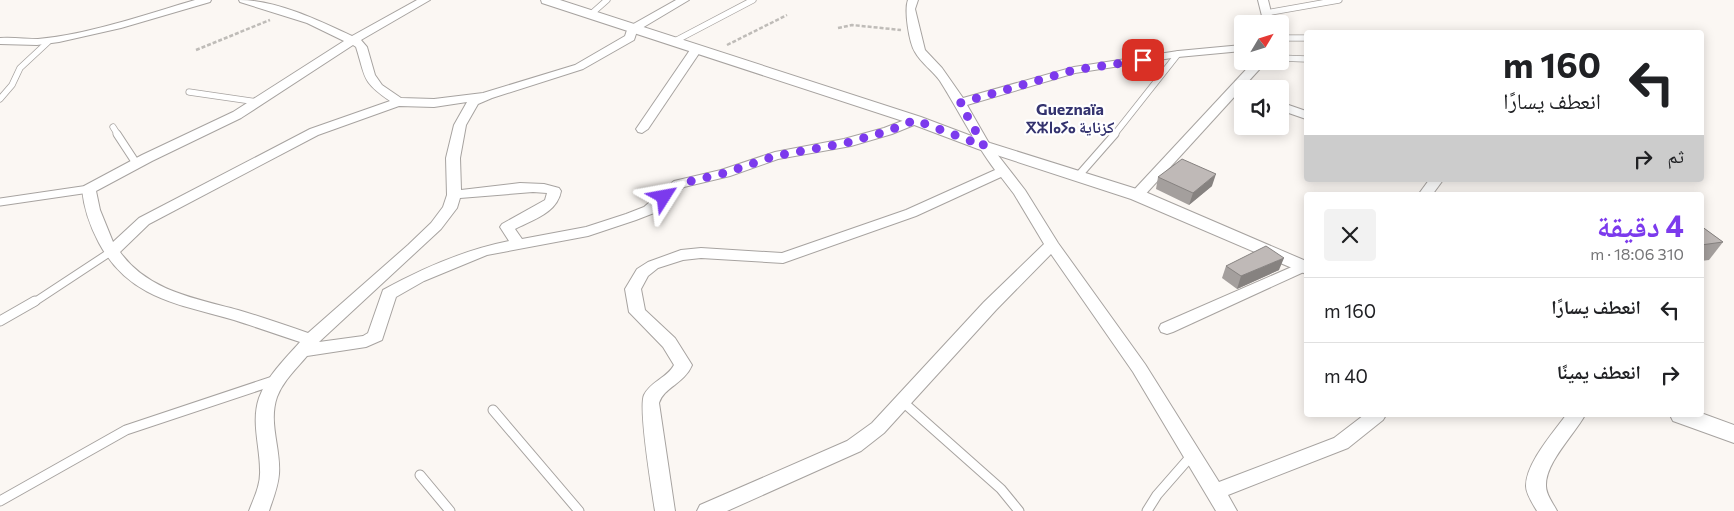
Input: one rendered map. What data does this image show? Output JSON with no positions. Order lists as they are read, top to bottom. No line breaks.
{"districts":["Gueznaïa ⴳⵣⵏⴰⵢⴰ كزناية"],"north":"top right","page":{"turn":["160 m","انعطف يسارًا"],"then":"ثم","heading":["4 دقيقة","310 m · 18:06"],"list":[{"name":"انعطف يسارًا","value":"160 m"},{"name":"انعطف يمينًا","value":"40 m"}]}}
